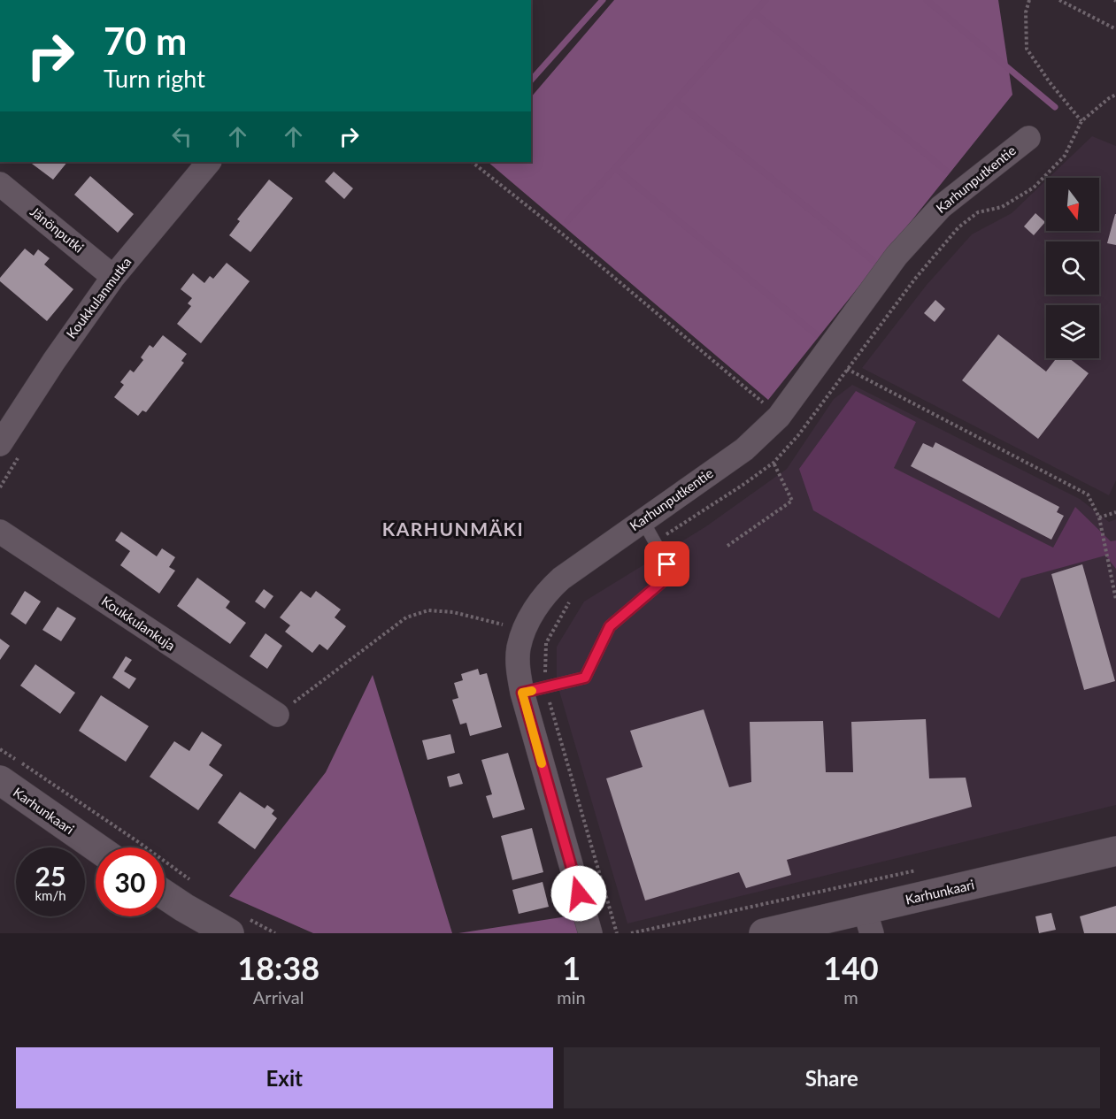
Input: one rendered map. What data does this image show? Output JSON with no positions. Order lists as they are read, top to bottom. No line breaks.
{"streets":{"street":["Karhunputkentie","Jänönputki","Koukkulanmutka","Koukkulankuja","Karhunkaari"]},"crossings":[["Jänönputki","Koukkulanmutka"]],"districts":["KARHUNMÄKI"],"north":"bottom","page":{"turn":["70 m","Turn right"],"speed":"25 km/h","limit":"30","eta":["18:38","Arrival","1","min","140","m"],"buttons":["Exit","Share"]}}
